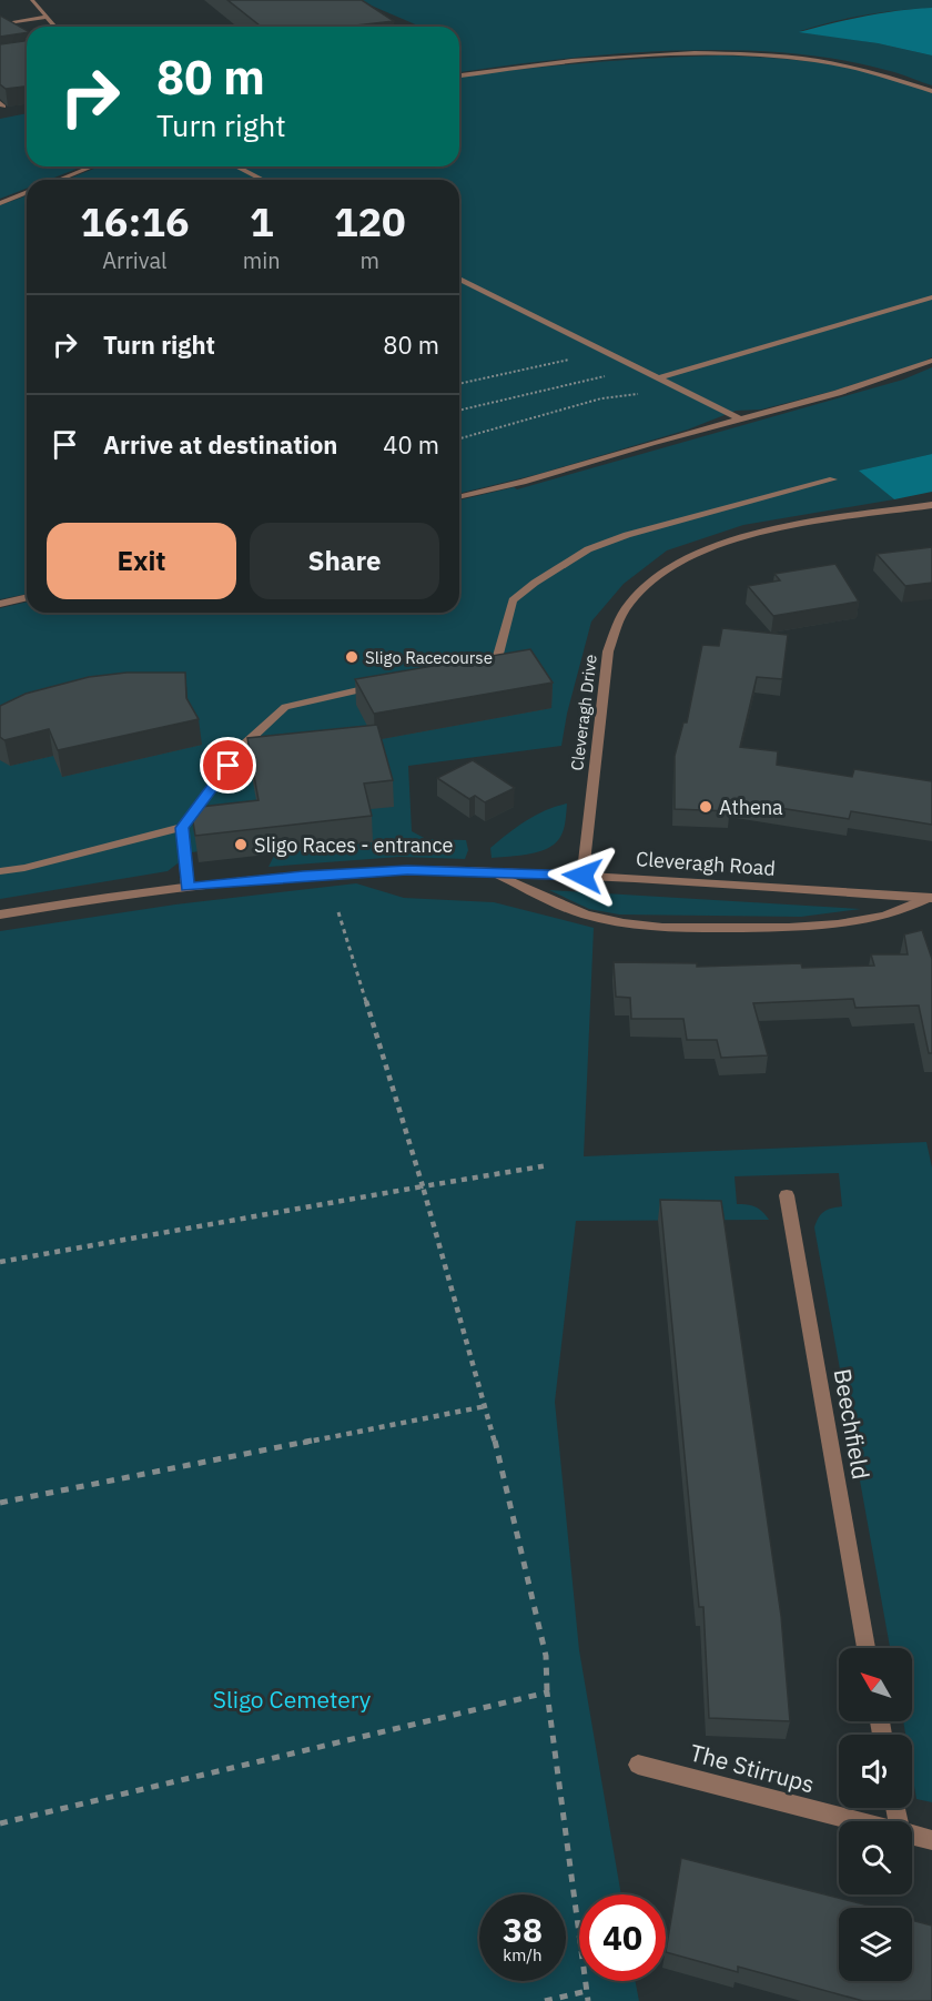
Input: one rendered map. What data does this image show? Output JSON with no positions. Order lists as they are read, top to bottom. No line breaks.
{"streets":{"street":["Cleveragh Drive","Cleveragh Road","Beechfield","The Stirrups"]},"crossings":[["Cleveragh Drive","Cleveragh Road"]],"parks":["Sligo Cemetery"],"places":["Sligo Racecourse","Athena","Sligo Races - entrance"],"north":"top left","page":{"turn":["80 m","Turn right"],"eta":["16:16","Arrival","1","min","120","m"],"list":[{"name":"Turn right","value":"80 m"},{"name":"Arrive at destination","value":"40 m"}],"buttons":["Exit","Share"],"speed":"38 km/h","limit":"40"}}
